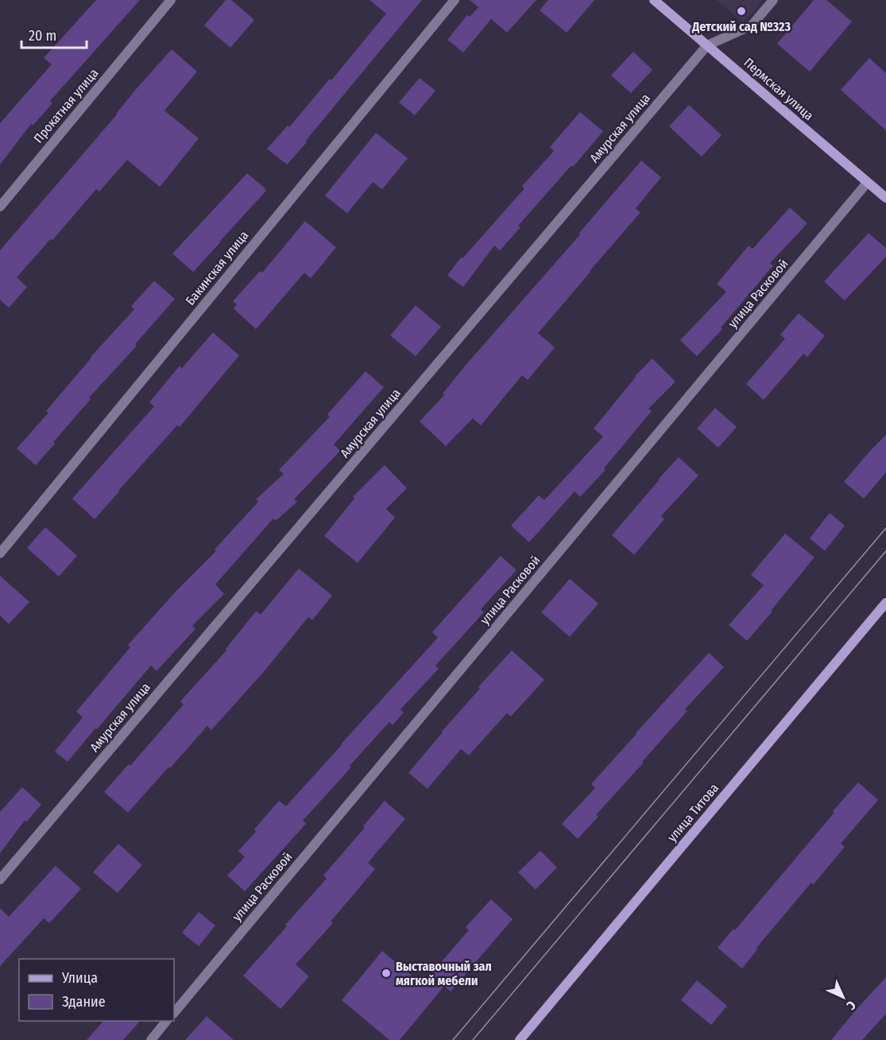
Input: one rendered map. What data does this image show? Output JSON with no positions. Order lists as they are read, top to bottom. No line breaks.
{"streets":{"street":["Пермская улица","Прокатная улица","Амурская улица","Бакинская улица","улица Расковой","улица Титова"]},"crossings":[["Пермская улица","Амурская улица"],["Пермская улица","улица Расковой"]],"places":["Детский сад №323","Выставочный зал мягкой мебели"],"legend":["Улица","Здание"],"scale_bar":"20 m","north":"bottom right"}
